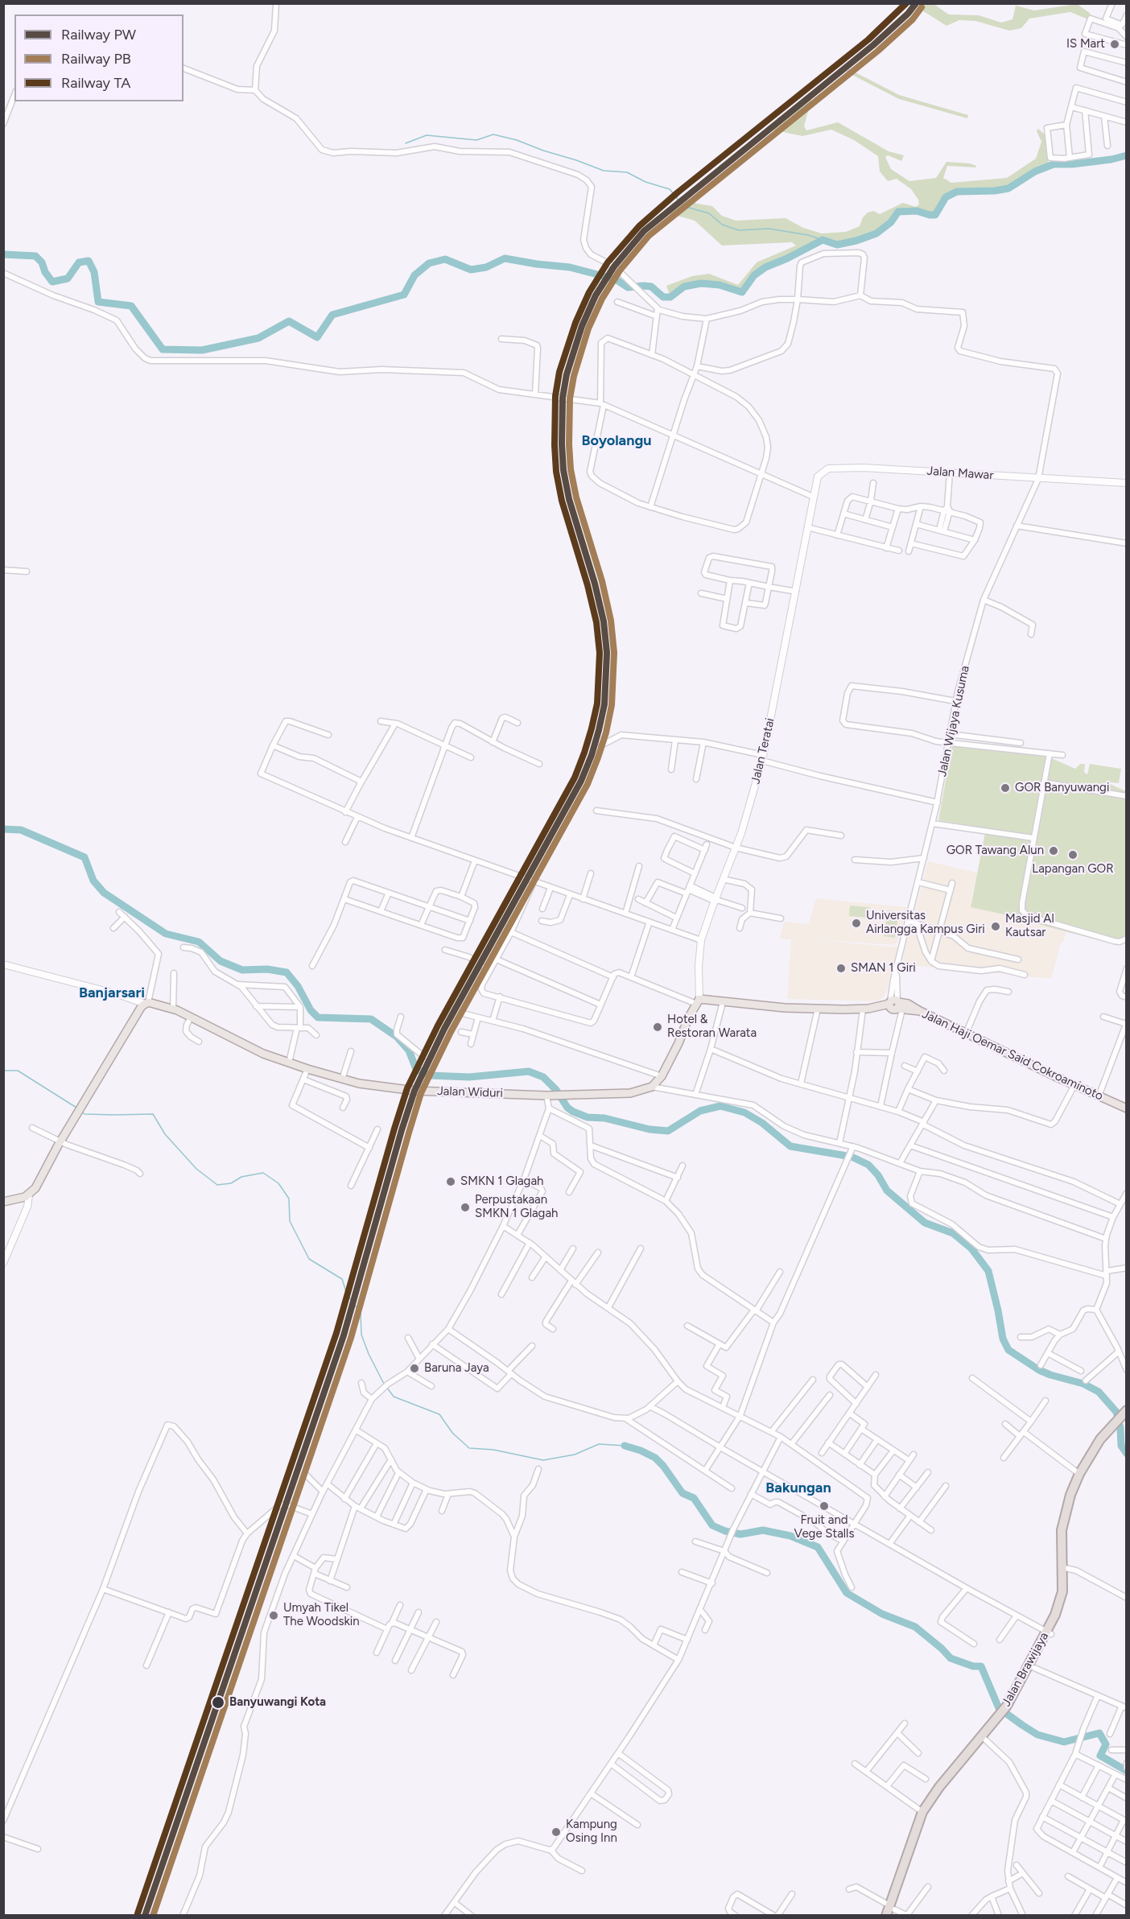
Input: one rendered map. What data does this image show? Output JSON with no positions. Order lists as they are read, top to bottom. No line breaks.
{"streets":{"highway":["Jalan Brawijaya"],"main road":["Jalan Haji Oemar Said Cokroaminoto","Jalan Widuri"],"street":["Jalan Mawar","Jalan Wijaya Kusuma","Jalan Teratai"]},"crossings":[["Jalan Mawar","Jalan Wijaya Kusuma"],["Jalan Mawar","Jalan Teratai"],["Jalan Wijaya Kusuma","Jalan Haji Oemar Said Cokroaminoto"],["Jalan Teratai","Jalan Haji Oemar Said Cokroaminoto"]],"districts":["Boyolangu","Banjarsari","Bakungan"],"places":["IS Mart","GOR Banyuwangi","GOR Tawang Alun","Lapangan GOR","Universitas Airlangga Kampus Giri","Masjid Al Kautsar","SMAN 1 Giri","Hotel & Restoran Warata","SMKN 1 Glagah","Perpustakaan SMKN 1 Glagah","Baruna Jaya","Fruit and Vege Stalls","Umyah Tikel The Woodskin","Banyuwangi Kota","Kampung Osing Inn"],"lines":["rail line PW","rail line TA","rail line PB"],"legend":["Railway PW","Railway PB","Railway TA"]}
